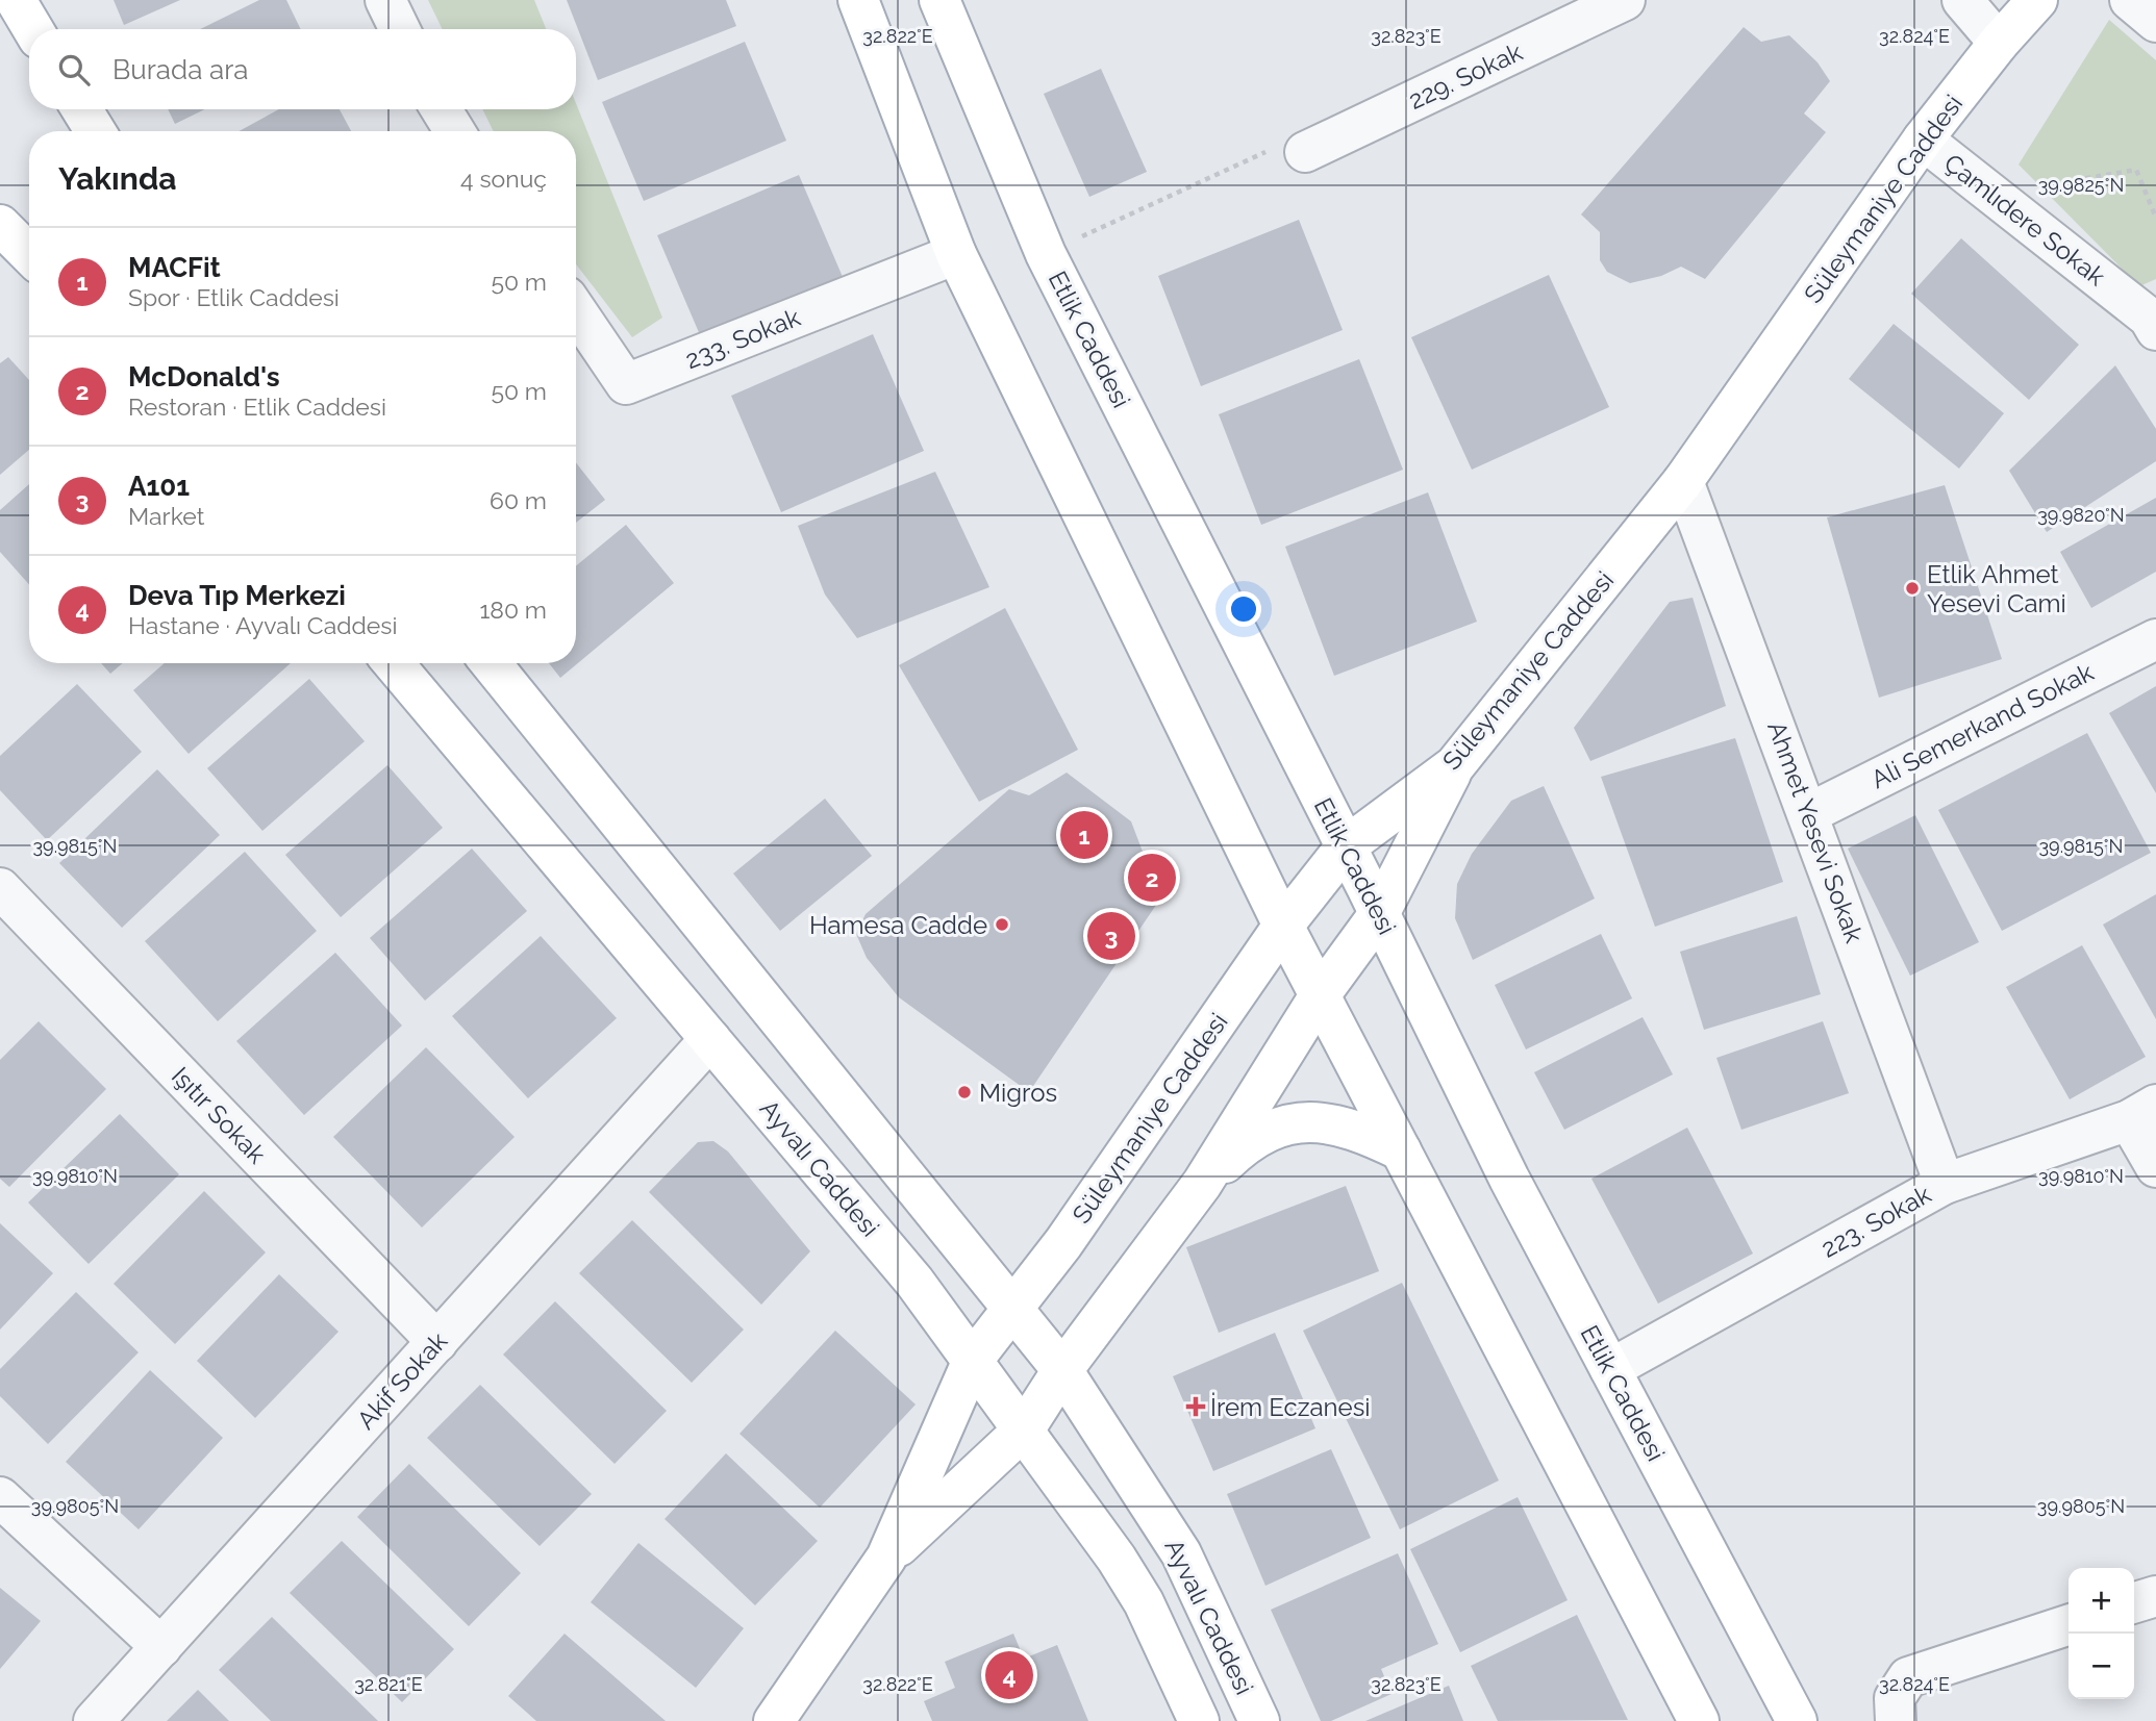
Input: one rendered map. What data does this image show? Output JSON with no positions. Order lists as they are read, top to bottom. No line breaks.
{"streets":{"main road":["Süleymaniye Caddesi","Etlik Caddesi","Ayvalı Caddesi"],"street":["229. Sokak","Çamlıdere Sokak","233. Sokak","Ali Semerkand Sokak","Ahmet Yesevi Sokak","Işıtır Sokak","223. Sokak","Akif Sokak"]},"crossings":[["Süleymaniye Caddesi","Çamlıdere Sokak"],["Süleymaniye Caddesi","Etlik Caddesi"],["Süleymaniye Caddesi","Ahmet Yesevi Sokak"],["Süleymaniye Caddesi","Ayvalı Caddesi"],["Etlik Caddesi","223. Sokak"],["Ali Semerkand Sokak","Ahmet Yesevi Sokak"],["Ahmet Yesevi Sokak","223. Sokak"],["Işıtır Sokak","Akif Sokak"],["Ayvalı Caddesi","Akif Sokak"]],"places":{"other":["Etlik Ahmet Yesevi Cami","Hamesa Cadde","Migros"],"health":["İrem Eczanesi"]},"page":{"search":"Burada ara","heading":["Yakında","4 sonuç"],"list":[{"mark":"1","name":"MACFit","note":"Spor · Etlik Caddesi","value":"50 m"},{"mark":"2","name":"McDonald's","note":"Restoran · Etlik Caddesi","value":"50 m"},{"mark":"3","name":"A101","note":"Market","value":"60 m"},{"mark":"4","name":"Deva Tıp Merkezi","note":"Hastane · Ayvalı Caddesi","value":"180 m"}],"pins":["1","2","3","4"],"map_buttons":["+","−"]},"coordinates":["32.822°E","32.823°E","32.824°E","39.9825°N","39.9820°N","39.9815°N","39.9810°N","39.9805°N","32.821°E"]}
